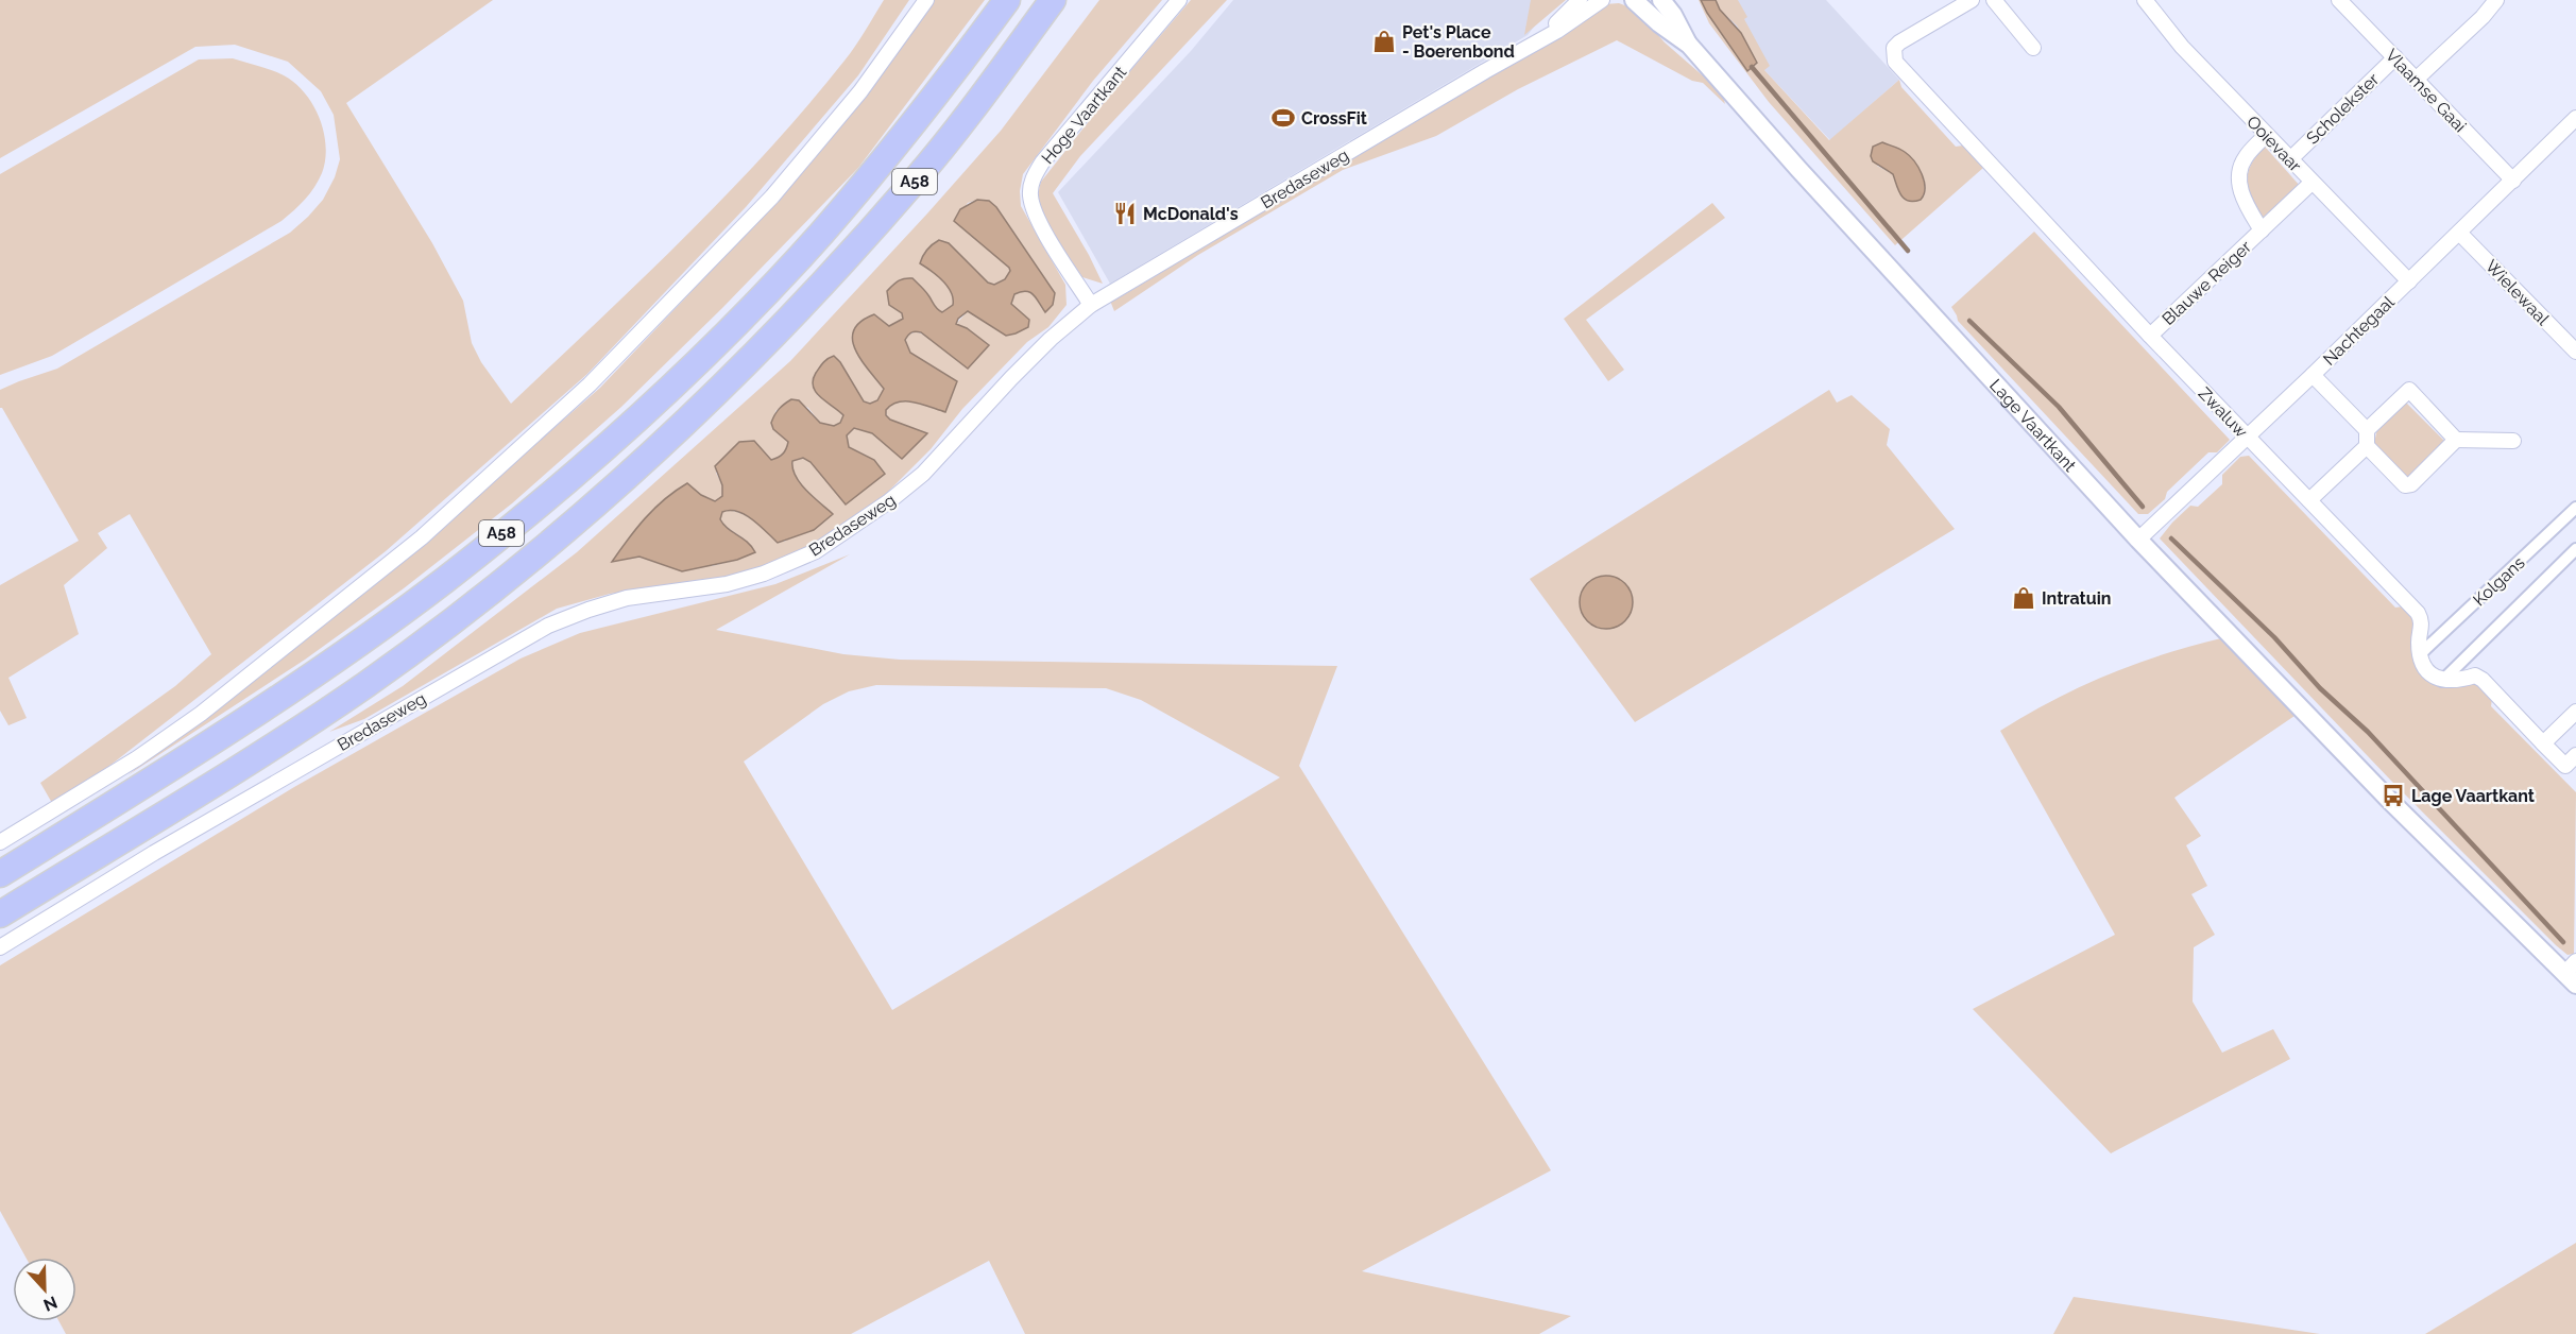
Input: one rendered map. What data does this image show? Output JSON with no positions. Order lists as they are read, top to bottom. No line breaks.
{"streets":{"highway":["A58"],"street":["Vlaamse Gaai","Scholekster","Hoge Vaartkant","Ooievaar","Bredaseweg","Blauwe Reiger","Wielewaal","Nachtegaal","Zwaluw","Lage Vaartkant","Kolgans"]},"crossings":[["Vlaamse Gaai","Scholekster"],["Vlaamse Gaai","Nachtegaal"],["Scholekster","Ooievaar"],["Hoge Vaartkant","Bredaseweg"],["Ooievaar","Blauwe Reiger"],["Ooievaar","Nachtegaal"],["Blauwe Reiger","Zwaluw"],["Wielewaal","Nachtegaal"],["Nachtegaal","Zwaluw"],["Nachtegaal","Lage Vaartkant"],["Zwaluw","Kolgans"]],"places":{"shop":["Pet's Place - Boerenbond","Intratuin"],"sports":["CrossFit"],"restaurant":["McDonald's"],"bus stop":["Lage Vaartkant"]},"north":"bottom"}
